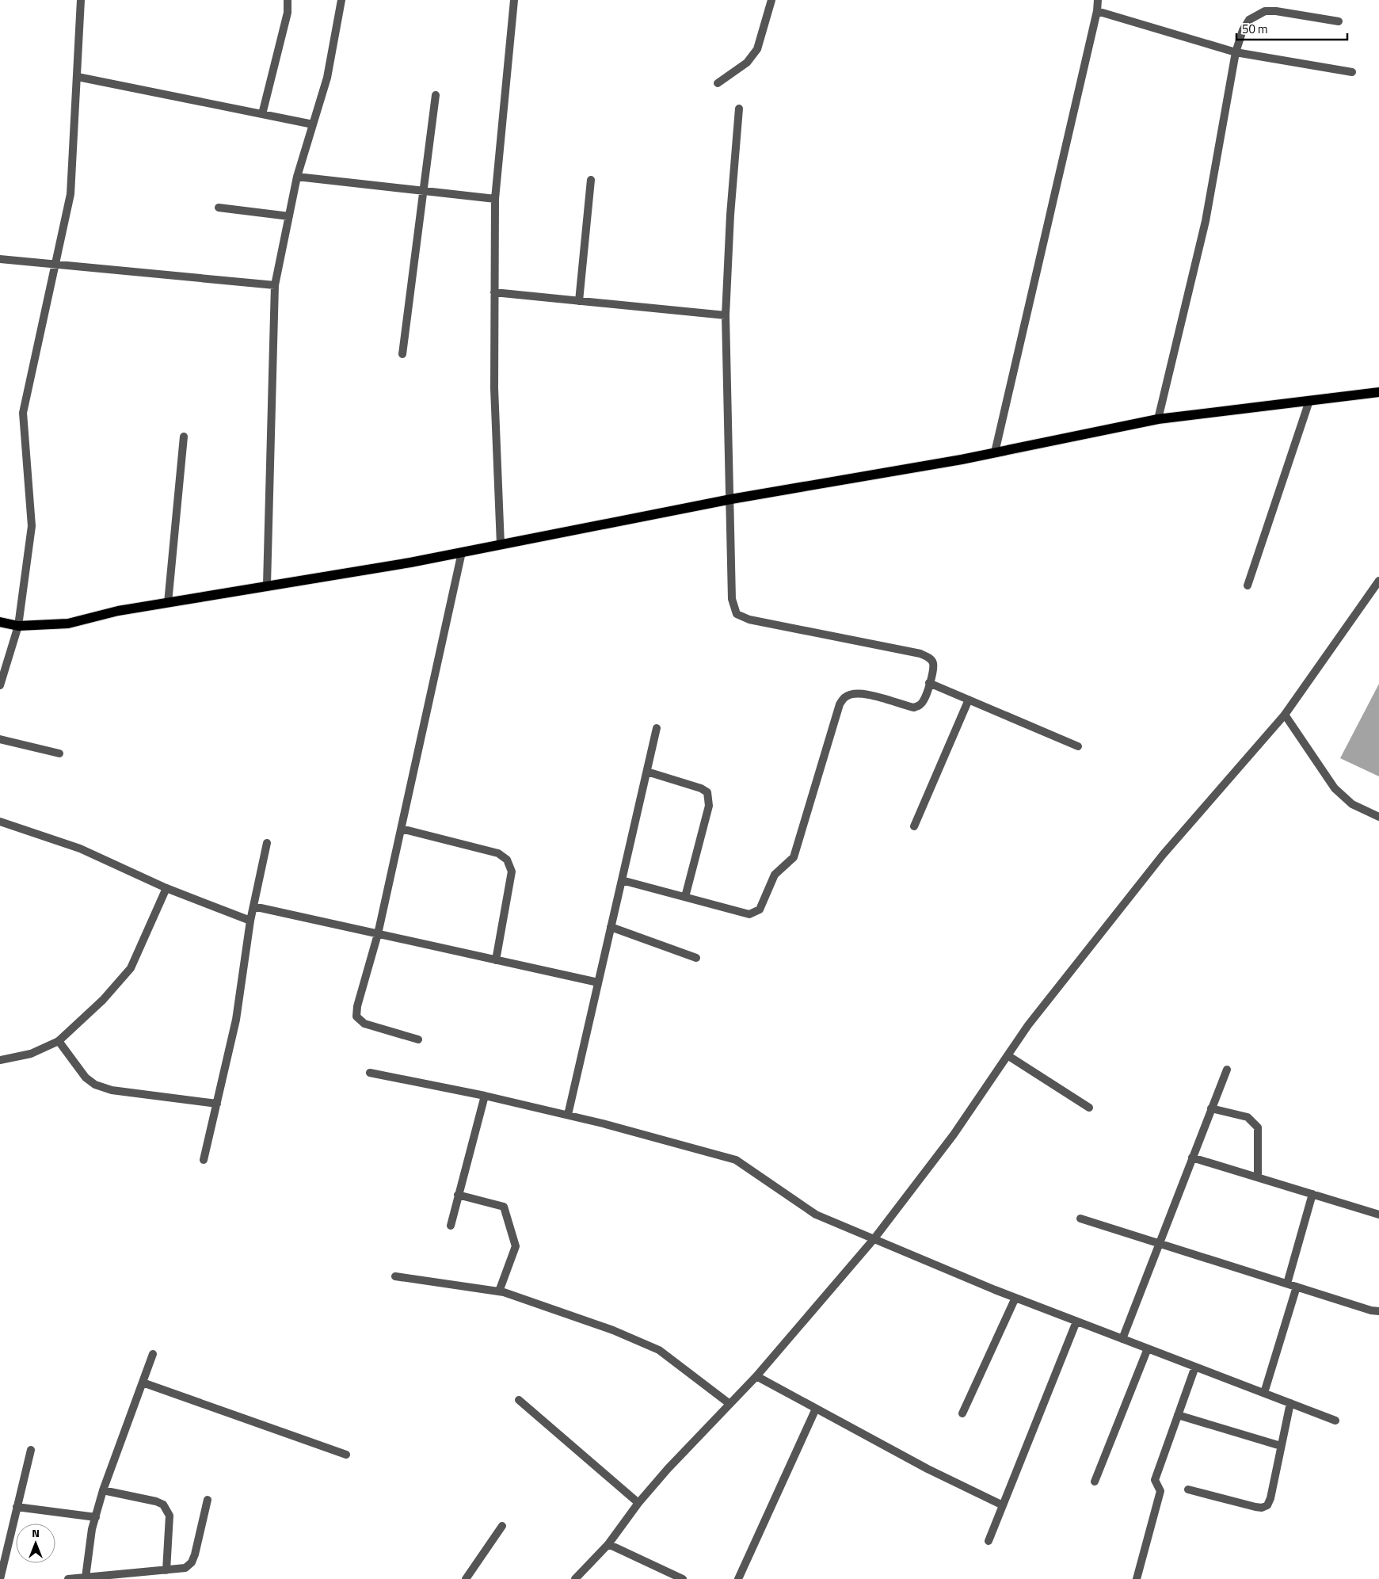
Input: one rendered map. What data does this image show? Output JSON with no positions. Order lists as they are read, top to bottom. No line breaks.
{"scale_bar":"50 m","north":"top"}
